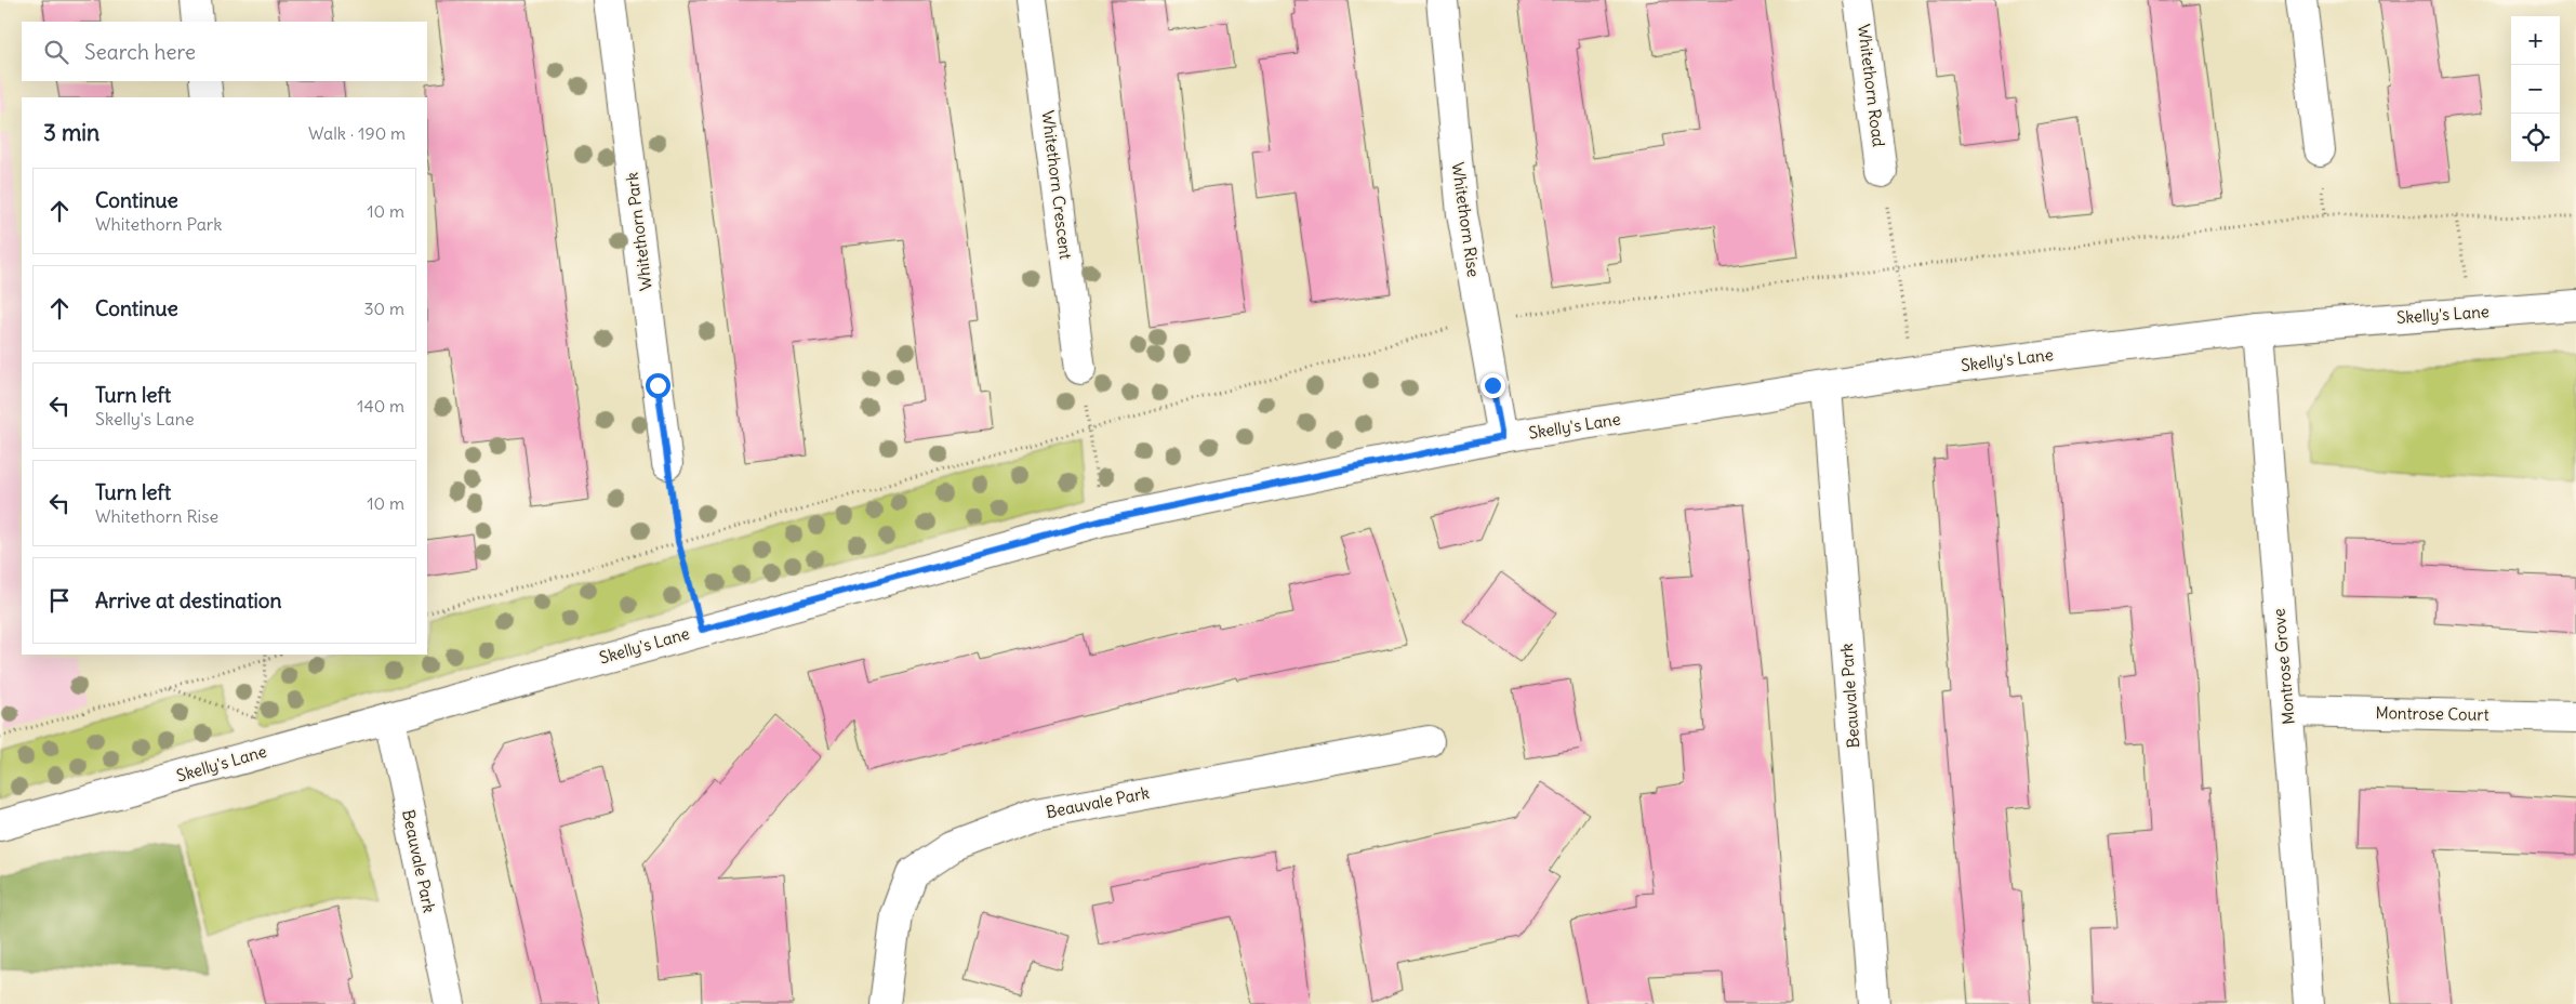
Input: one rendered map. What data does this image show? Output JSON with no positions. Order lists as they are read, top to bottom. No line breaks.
{"streets":{"street":["Whitethorn Road","Whitethorn Crescent","Whitethorn Rise","Whitethorn Park","Skelly's Lane","Montrose Grove","Beauvale Park","Montrose Court"]},"crossings":[["Whitethorn Rise","Skelly's Lane"],["Skelly's Lane","Montrose Grove"],["Skelly's Lane","Beauvale Park"],["Montrose Grove","Montrose Court"]],"page":{"map_buttons":["+","−"],"search":"Search here","heading":["3 min","Walk · 190 m"],"list":[["Continue","Whitethorn Park","10 m"],["Continue","30 m"],["Turn left","Skelly's Lane","140 m"],["Turn left","Whitethorn Rise","10 m"],"Arrive at destination"]}}
